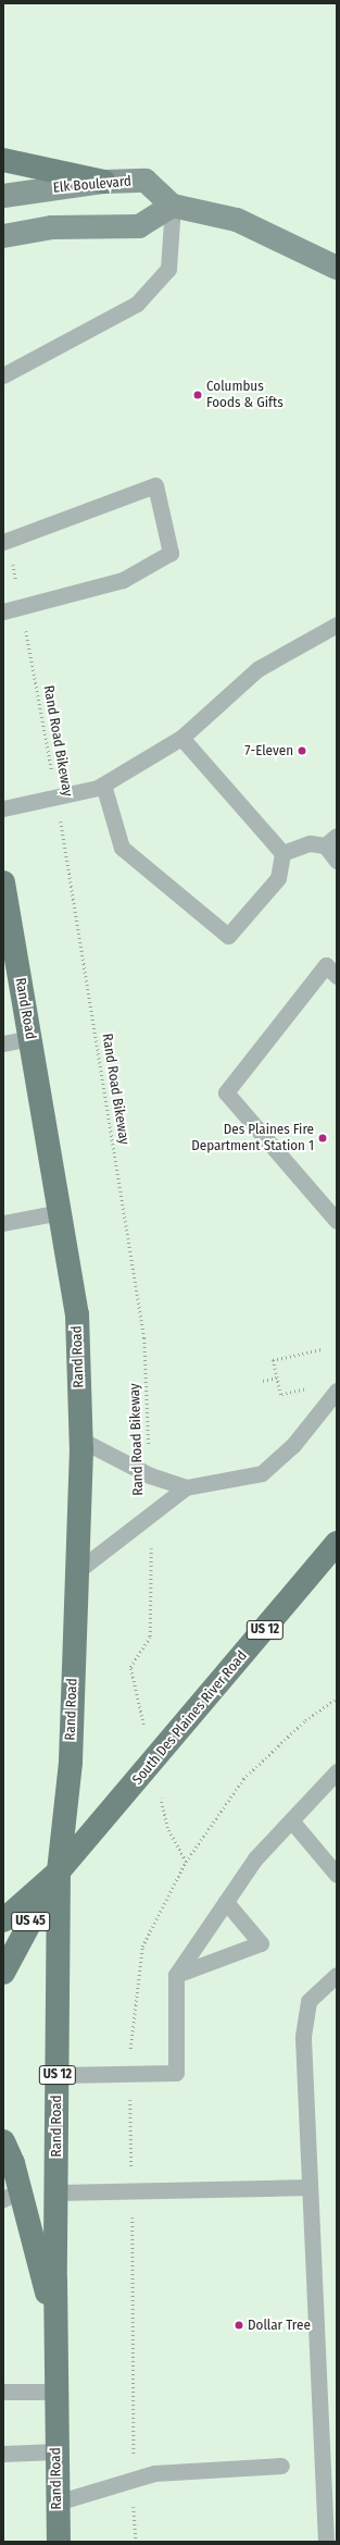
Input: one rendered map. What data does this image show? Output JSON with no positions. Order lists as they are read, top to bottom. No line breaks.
{"streets":{"main road":["Elk Boulevard","Rand Road","US 12","South Des Plaines River Road","US 45"],"path":["Rand Road Bikeway"]},"crossings":[["Rand Road","South Des Plaines River Road"]],"places":["Columbus Foods & Gifts","7-Eleven","Des Plaines Fire Department Station 1","Dollar Tree"]}
